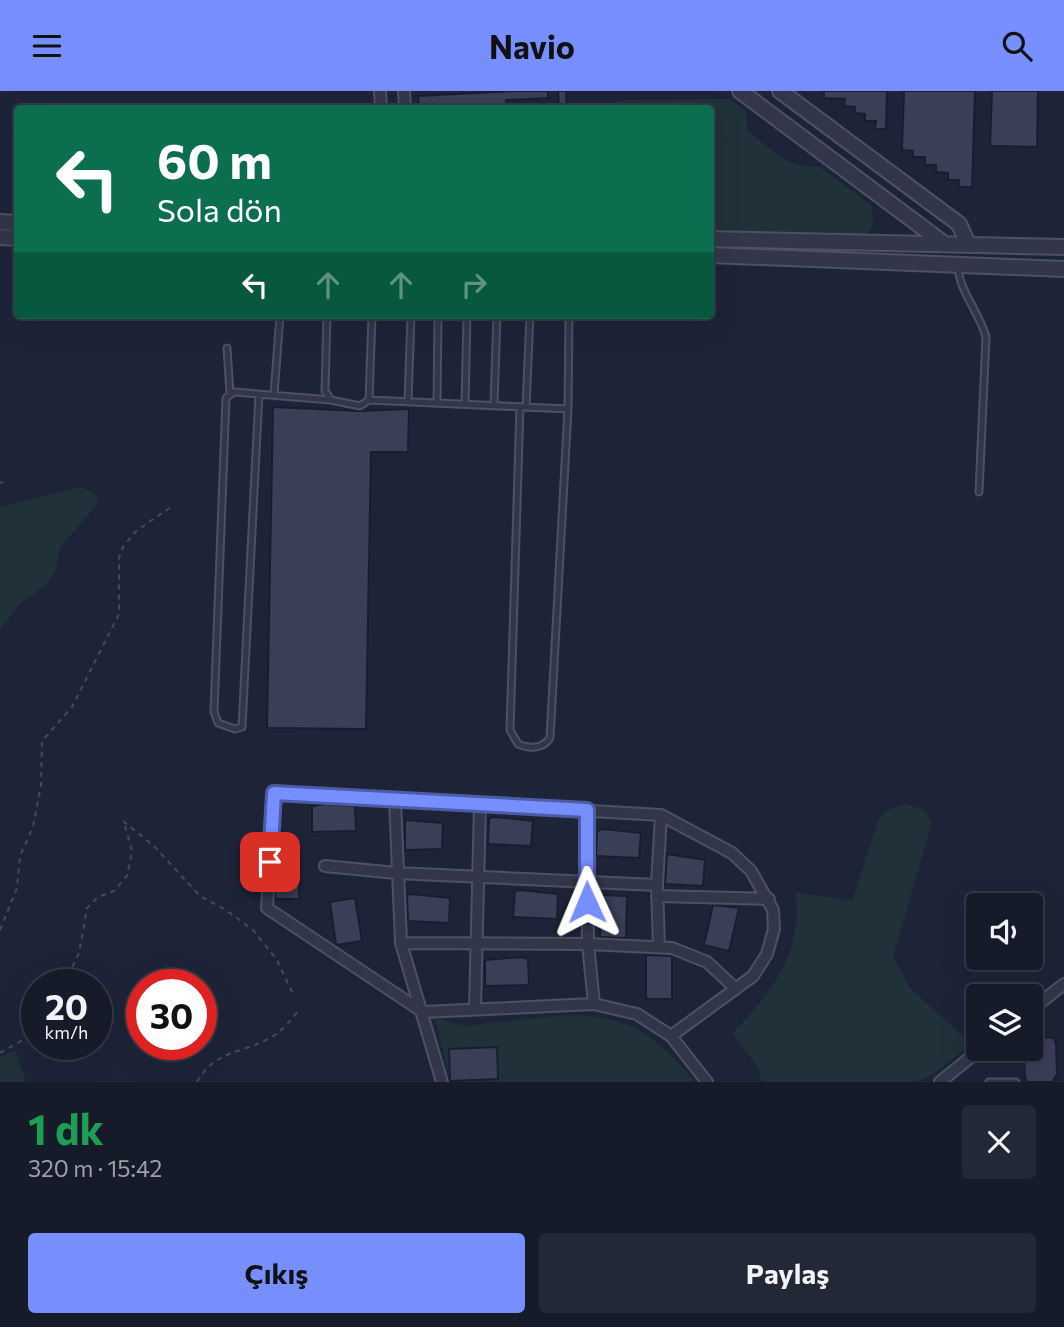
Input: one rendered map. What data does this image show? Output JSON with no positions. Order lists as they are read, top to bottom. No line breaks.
{"page":{"header":"Navio","turn":["60 m","Sola dön"],"speed":"20 km/h","limit":"30","heading":["1 dk","320 m · 15:42"],"buttons":["Çıkış","Paylaş"]}}
